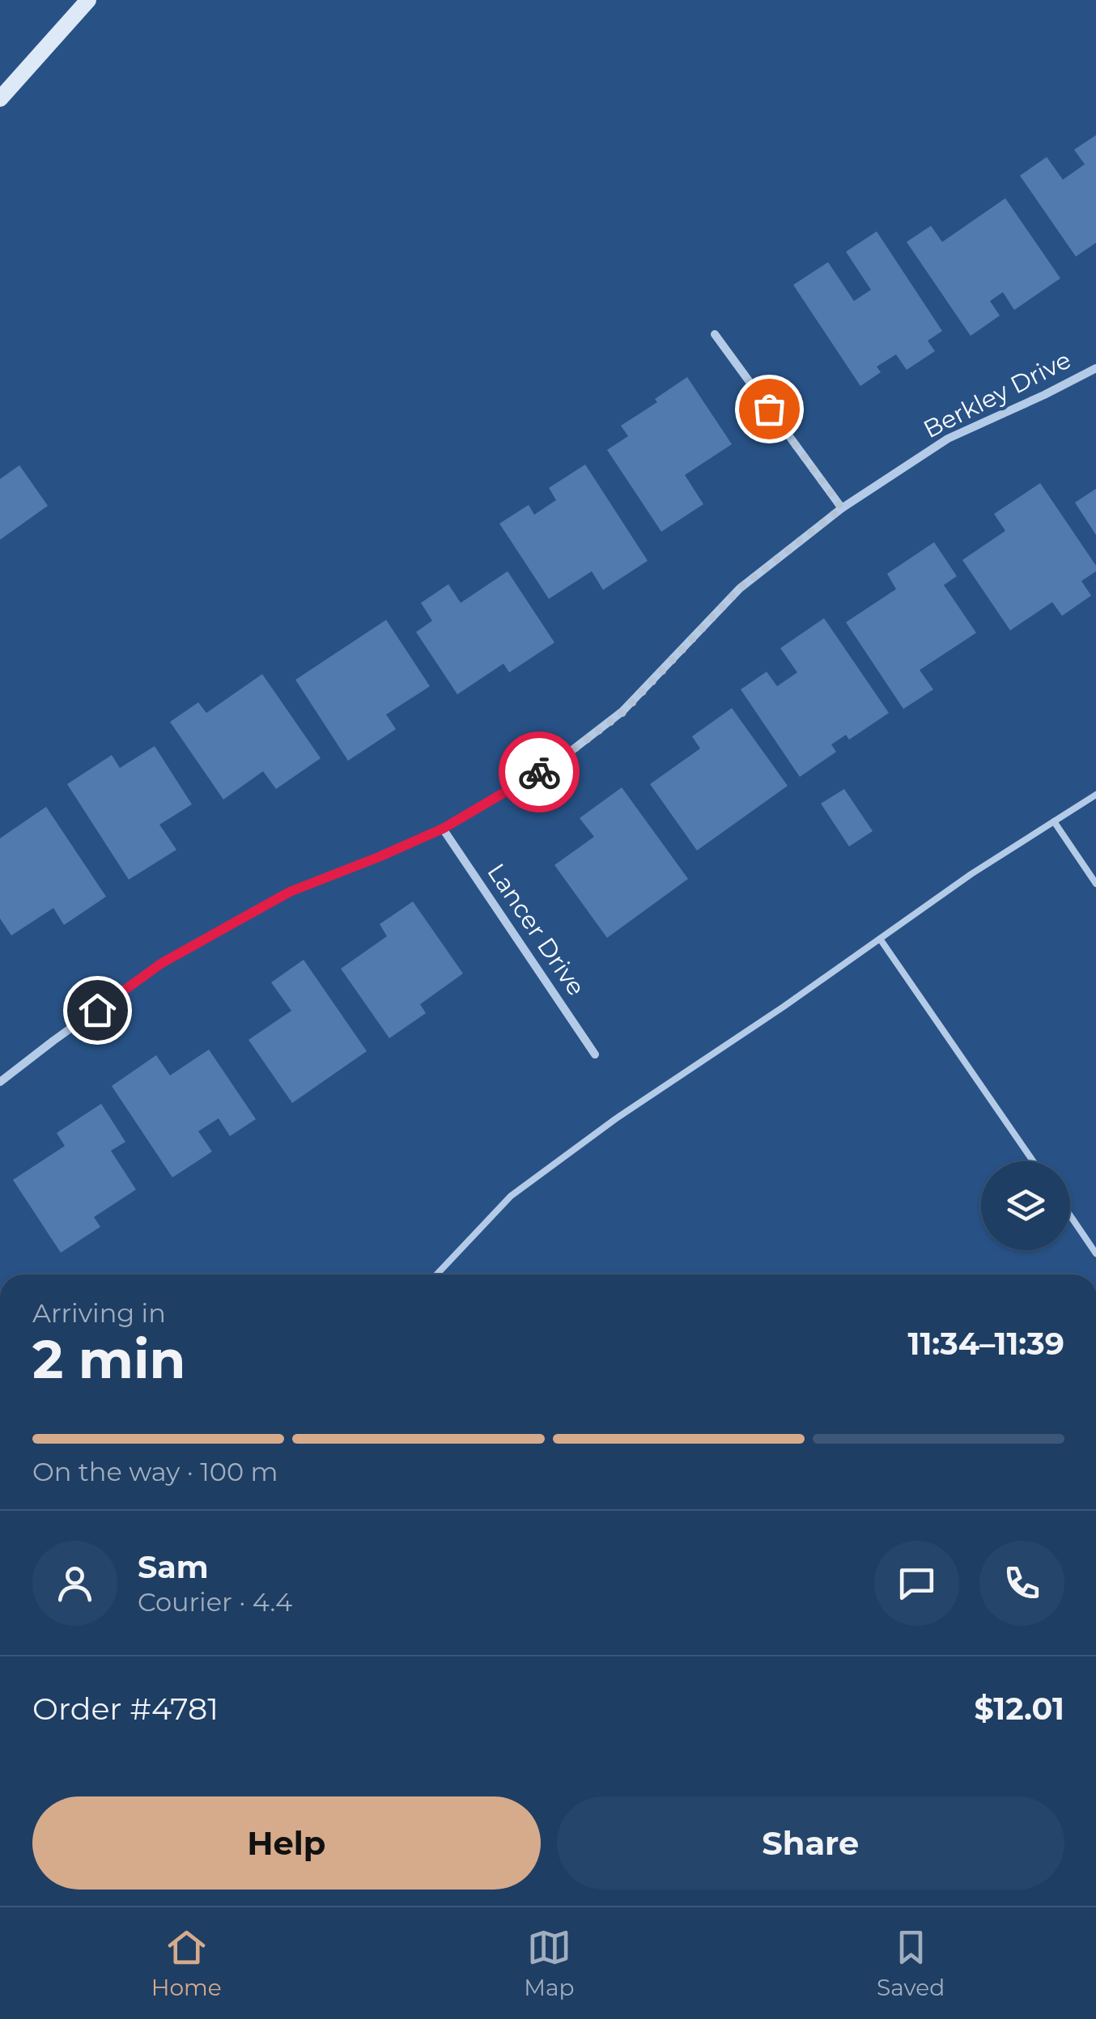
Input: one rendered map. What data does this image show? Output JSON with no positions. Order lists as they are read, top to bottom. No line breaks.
{"streets":{"street":["Berkley Drive","Lancer Drive"]},"crossings":[["Berkley Drive","Lancer Drive"]],"page":{"heading":["2 min","Arriving in","11:34–11:39"],"panel":["Sam","Courier · 4.4","Order #4781","$12.01"],"bar":"On the way · 100 m","buttons":["Help","Share"],"tabs":["Home","Map","Saved"]}}
